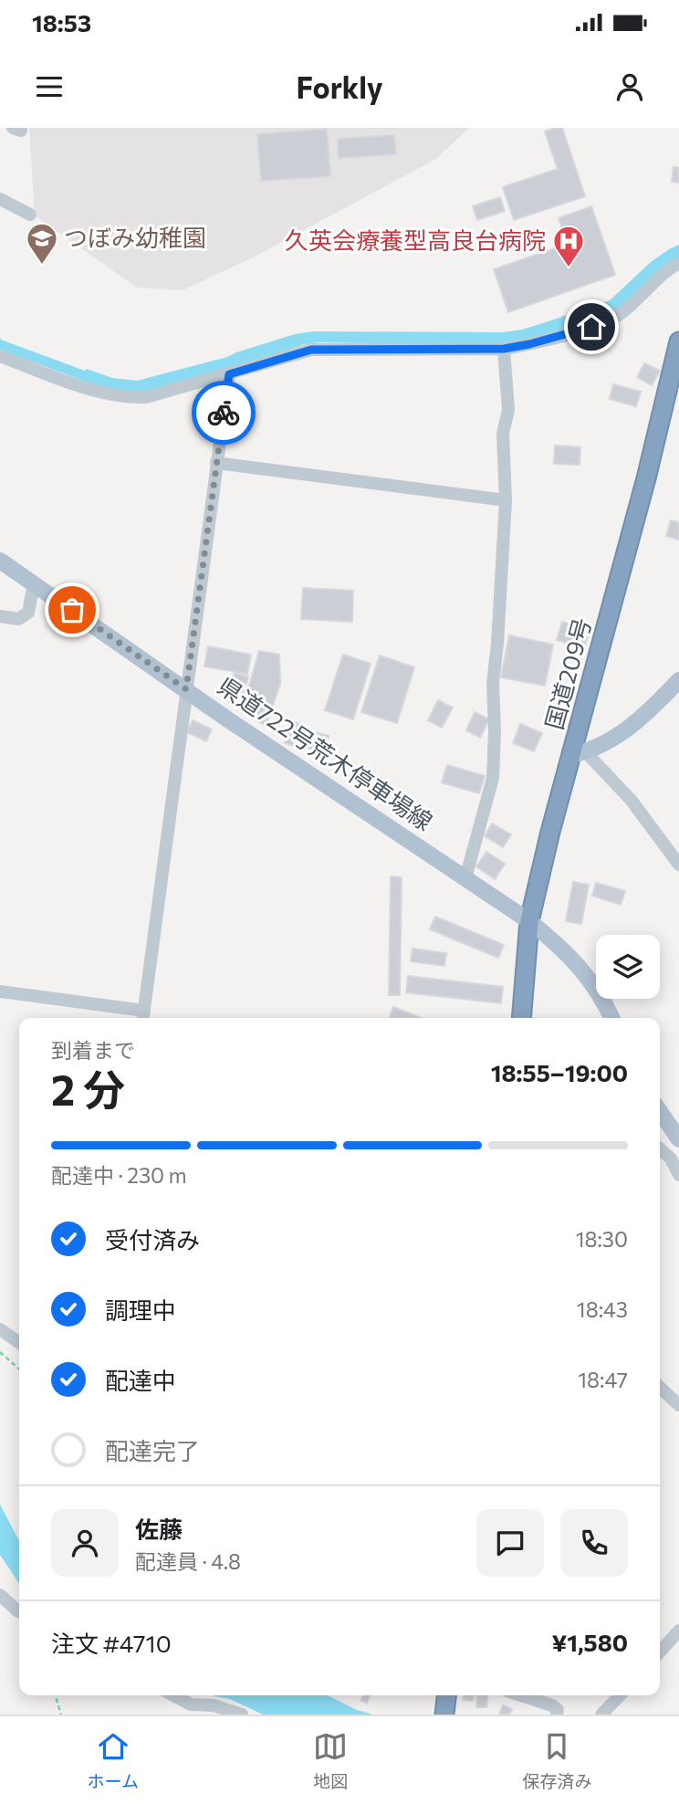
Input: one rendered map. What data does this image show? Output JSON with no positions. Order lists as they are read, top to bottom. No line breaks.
{"streets":{"highway":["国道209号"],"main road":["県道722号荒木停車場線"]},"crossings":[["国道209号","県道722号荒木停車場線"]],"places":{"school or university":["つぼみ幼稚園"],"hospital":["久英会療養型高良台病院"]},"page":{"status":"18:53","header":"Forkly","heading":["2 分","到着まで","18:55–19:00"],"panel":["佐藤","配達員 · 4.8","注文 #4710","¥1,580"],"bar":"配達中 · 230 m","list":[["受付済み","18:30"],["調理中","18:43"],["配達中","18:47"],"配達完了"],"tabs":["ホーム","地図","保存済み"]}}
